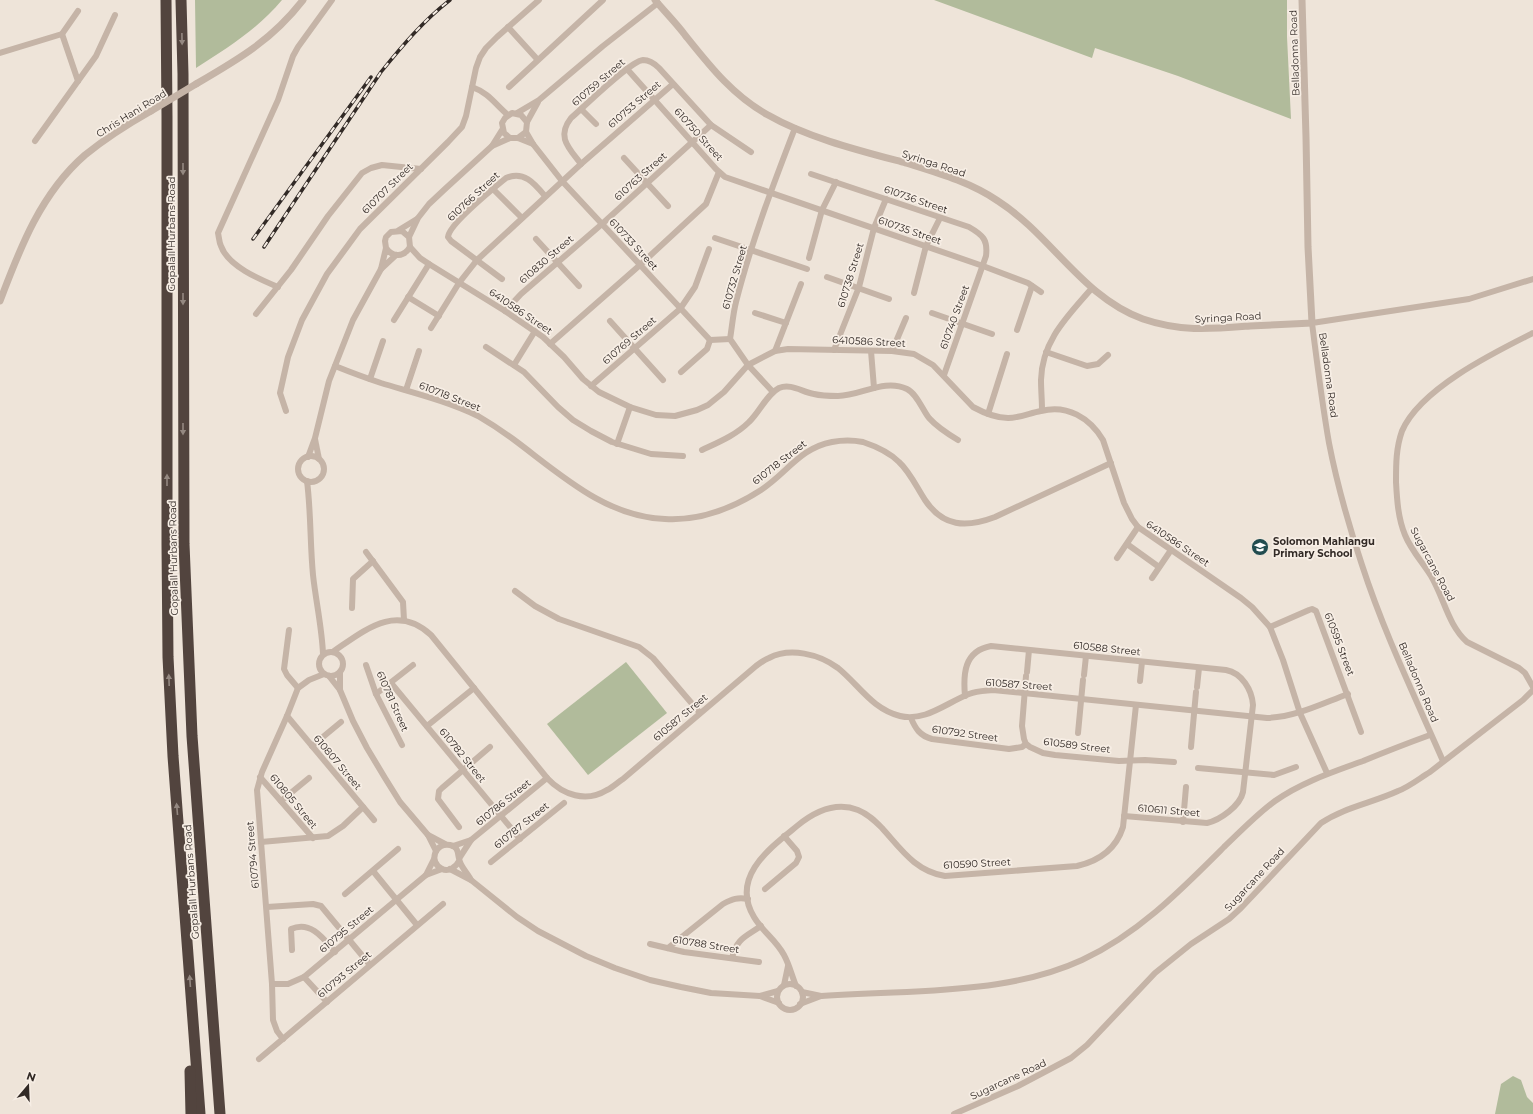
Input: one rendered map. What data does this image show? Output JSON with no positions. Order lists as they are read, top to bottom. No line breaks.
{"streets":{"highway":["Gopalall Hurbans Road"],"street":["Belladonna Road","610759 Street","610753 Street","Chris Hani Road","610750 Street","Syringa Road","610763 Street","610707 Street","610766 Street","610736 Street","610735 Street","610733 Street","610830 Street","610738 Street","610732 Street","6410586 Street","610740 Street","610769 Street","610718 Street","Sugarcane Road","610595 Street","610588 Street","610587 Street","610781 Street","610792 Street","610589 Street","610782 Street","610807 Street","610805 Street","610786 Street","610611 Street","610787 Street","610794 Street","610590 Street","610795 Street","610788 Street","610793 Street"]},"crossings":[["Belladonna Road","Syringa Road"],["Belladonna Road","Sugarcane Road"],["610759 Street","610753 Street"],["610759 Street","610750 Street"],["610759 Street","610763 Street"],["610753 Street","610750 Street"],["610753 Street","610766 Street"],["610753 Street","610733 Street"],["610753 Street","6410586 Street"],["610750 Street","610763 Street"],["610750 Street","610735 Street"],["610750 Street","610732 Street"],["Syringa Road","610732 Street"],["610763 Street","610733 Street"],["610763 Street","610830 Street"],["610736 Street","610735 Street"],["610736 Street","610738 Street"],["610736 Street","610740 Street"],["610735 Street","610738 Street"],["610735 Street","610732 Street"],["610735 Street","610740 Street"],["610733 Street","610830 Street"],["610733 Street","610769 Street"],["610830 Street","6410586 Street"],["610738 Street","6410586 Street"],["6410586 Street","610740 Street"],["6410586 Street","610769 Street"],["6410586 Street","610718 Street"],["6410586 Street","610595 Street"],["6410586 Street","610587 Street"],["610595 Street","610587 Street"],["610588 Street","610587 Street"],["610588 Street","610611 Street"],["610587 Street","610792 Street"],["610587 Street","610786 Street"],["610587 Street","610611 Street"],["610587 Street","610590 Street"],["610792 Street","610589 Street"],["610589 Street","610590 Street"],["610782 Street","610786 Street"],["610782 Street","610787 Street"],["610807 Street","610794 Street"],["610805 Street","610794 Street"],["610611 Street","610590 Street"],["610794 Street","610795 Street"],["610794 Street","610793 Street"]],"places":{"school or university":["Solomon Mahlangu Primary School"]},"north":"top"}
